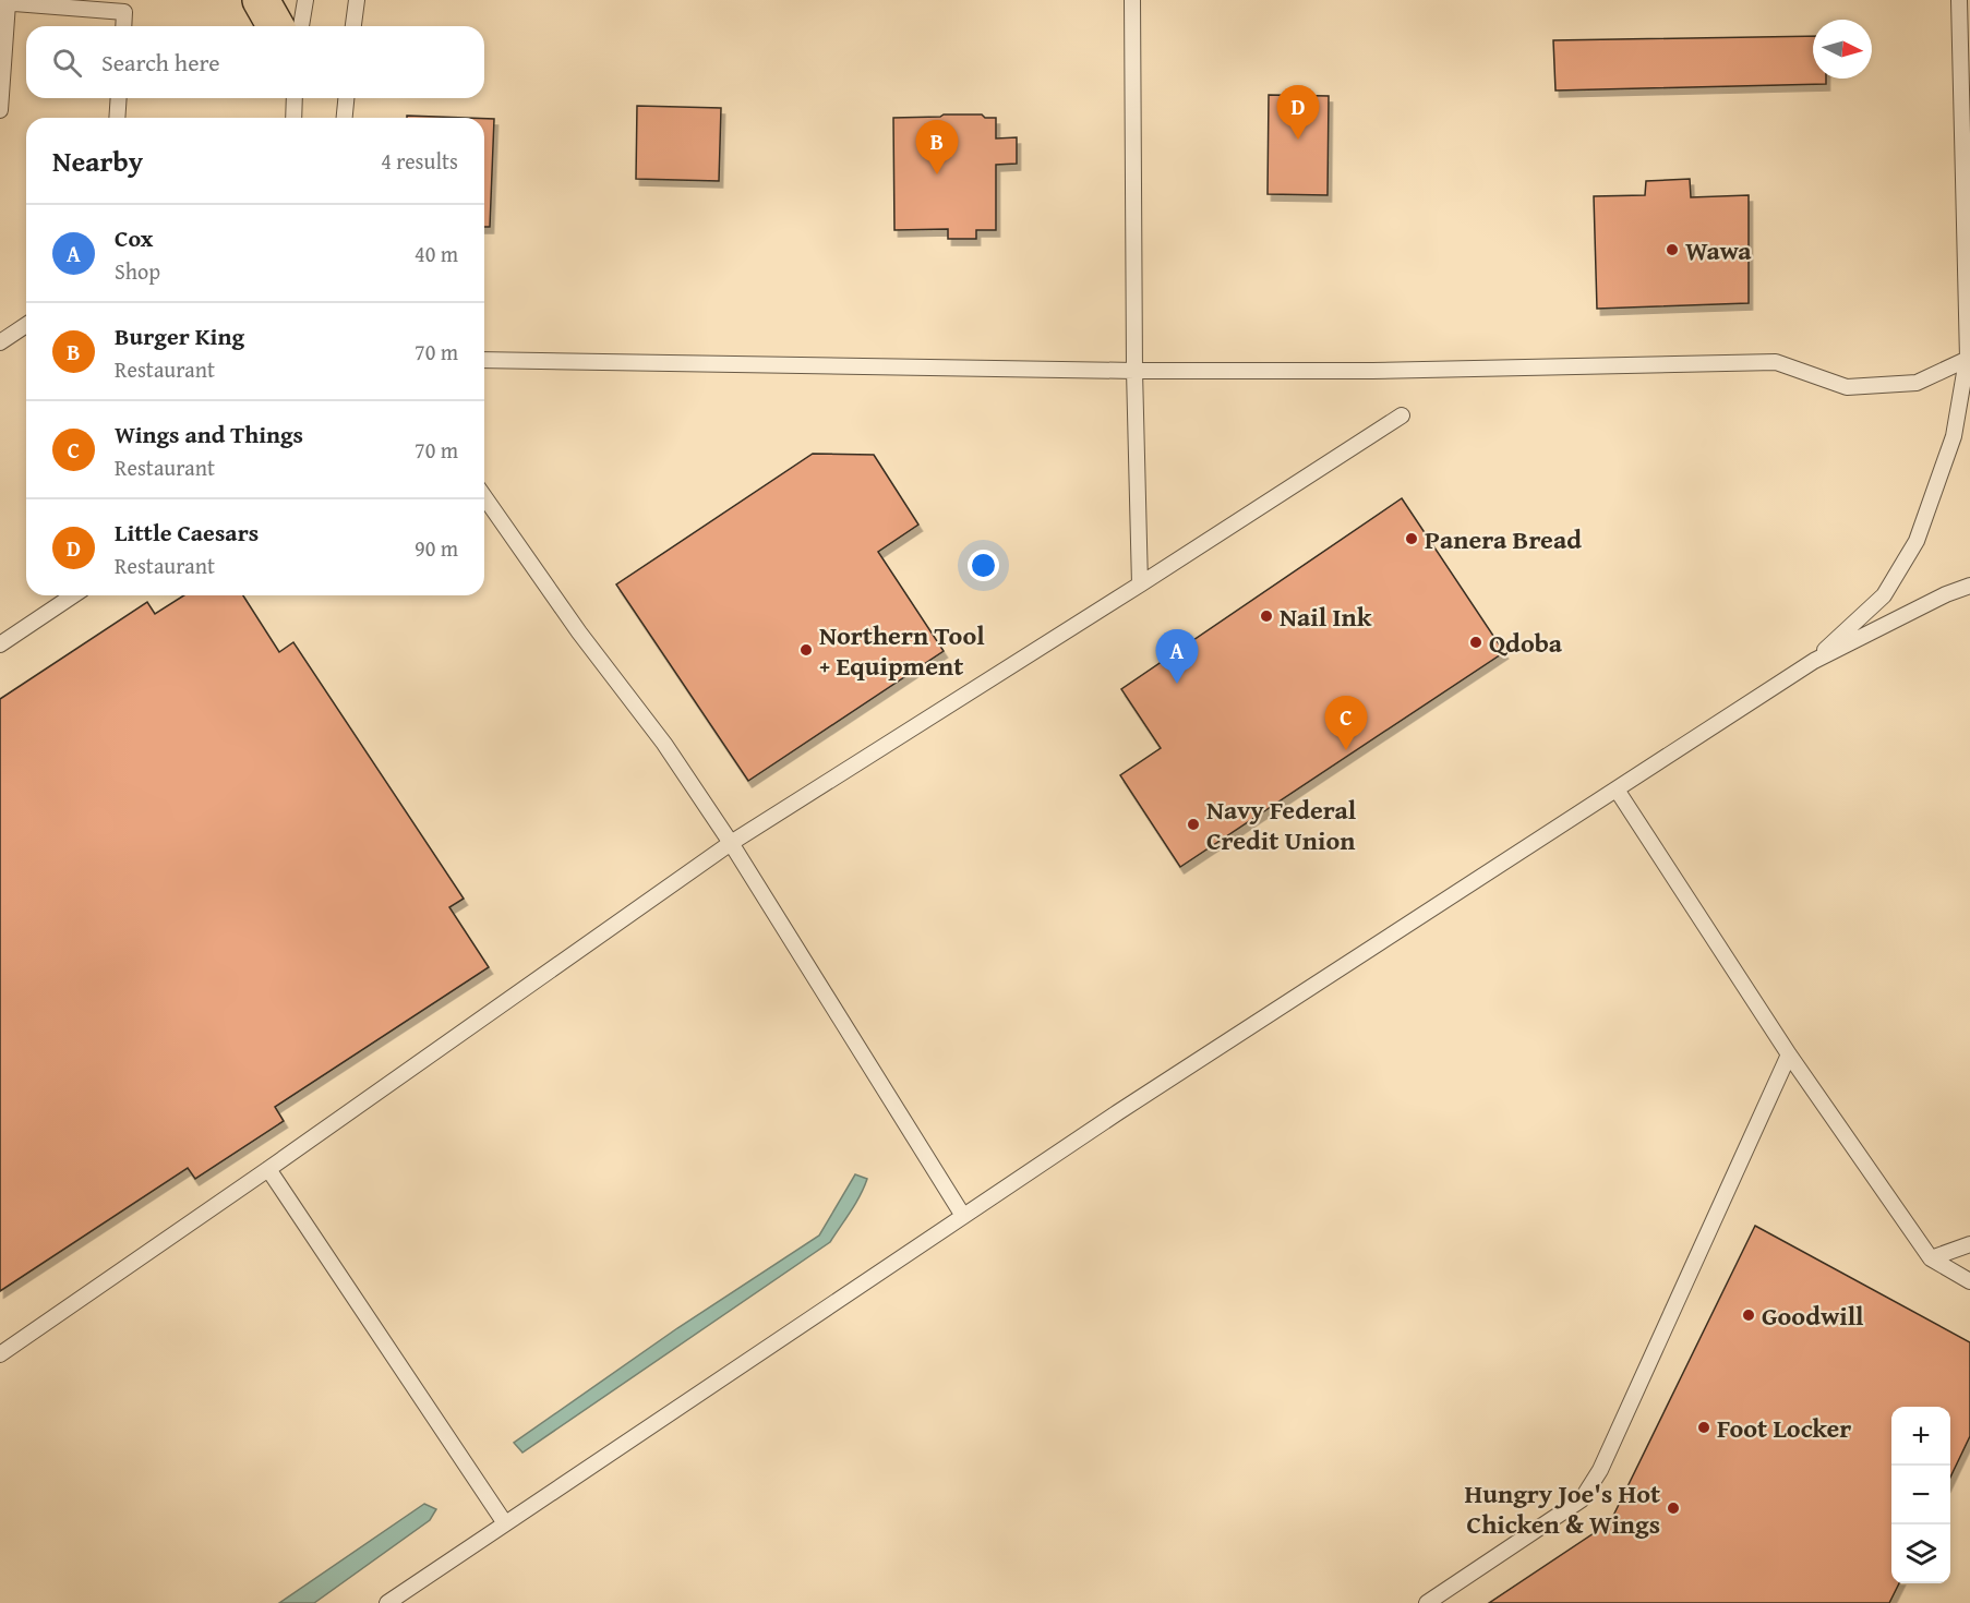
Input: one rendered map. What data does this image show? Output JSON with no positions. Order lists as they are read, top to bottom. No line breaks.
{"places":["Wawa","Panera Bread","Nail Ink","Qdoba","Northern Tool + Equipment","Navy Federal Credit Union","Goodwill","Foot Locker","Hungry Joe's Hot Chicken & Wings"],"north":"right","page":{"search":"Search here","pins":["D","B","A","C"],"heading":["Nearby","4 results"],"list":[{"mark":"A","name":"Cox","note":"Shop","value":"40 m"},{"mark":"B","name":"Burger King","note":"Restaurant","value":"70 m"},{"mark":"C","name":"Wings and Things","note":"Restaurant","value":"70 m"},{"mark":"D","name":"Little Caesars","note":"Restaurant","value":"90 m"}],"map_buttons":["+","−"]}}
